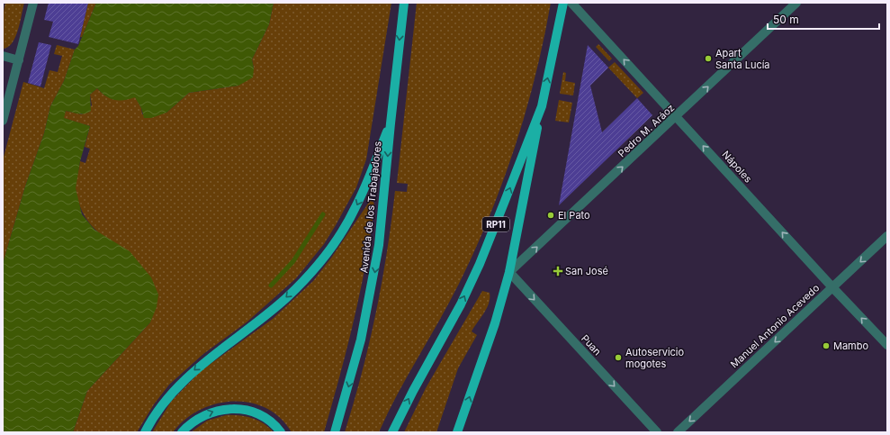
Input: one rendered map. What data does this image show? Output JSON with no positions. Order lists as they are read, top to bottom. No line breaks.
{"streets":{"main road":["Avenida de los Trabajadores","RP11"],"street":["Pedro M. Aráoz","Nápoles","Manuel Antonio Acevedo","Puan"]},"crossings":[["Pedro M. Aráoz","Nápoles"],["Pedro M. Aráoz","Puan"],["Nápoles","Manuel Antonio Acevedo"]],"one_way":["Pedro M. Aráoz","Nápoles","Avenida de los Trabajadores","Manuel Antonio Acevedo","Puan"],"places":{"other":["Apart Santa Lucía","El Pato","Mambo","Autoservicio mogotes"],"health":["San José"]},"scale_bar":"50 m"}
